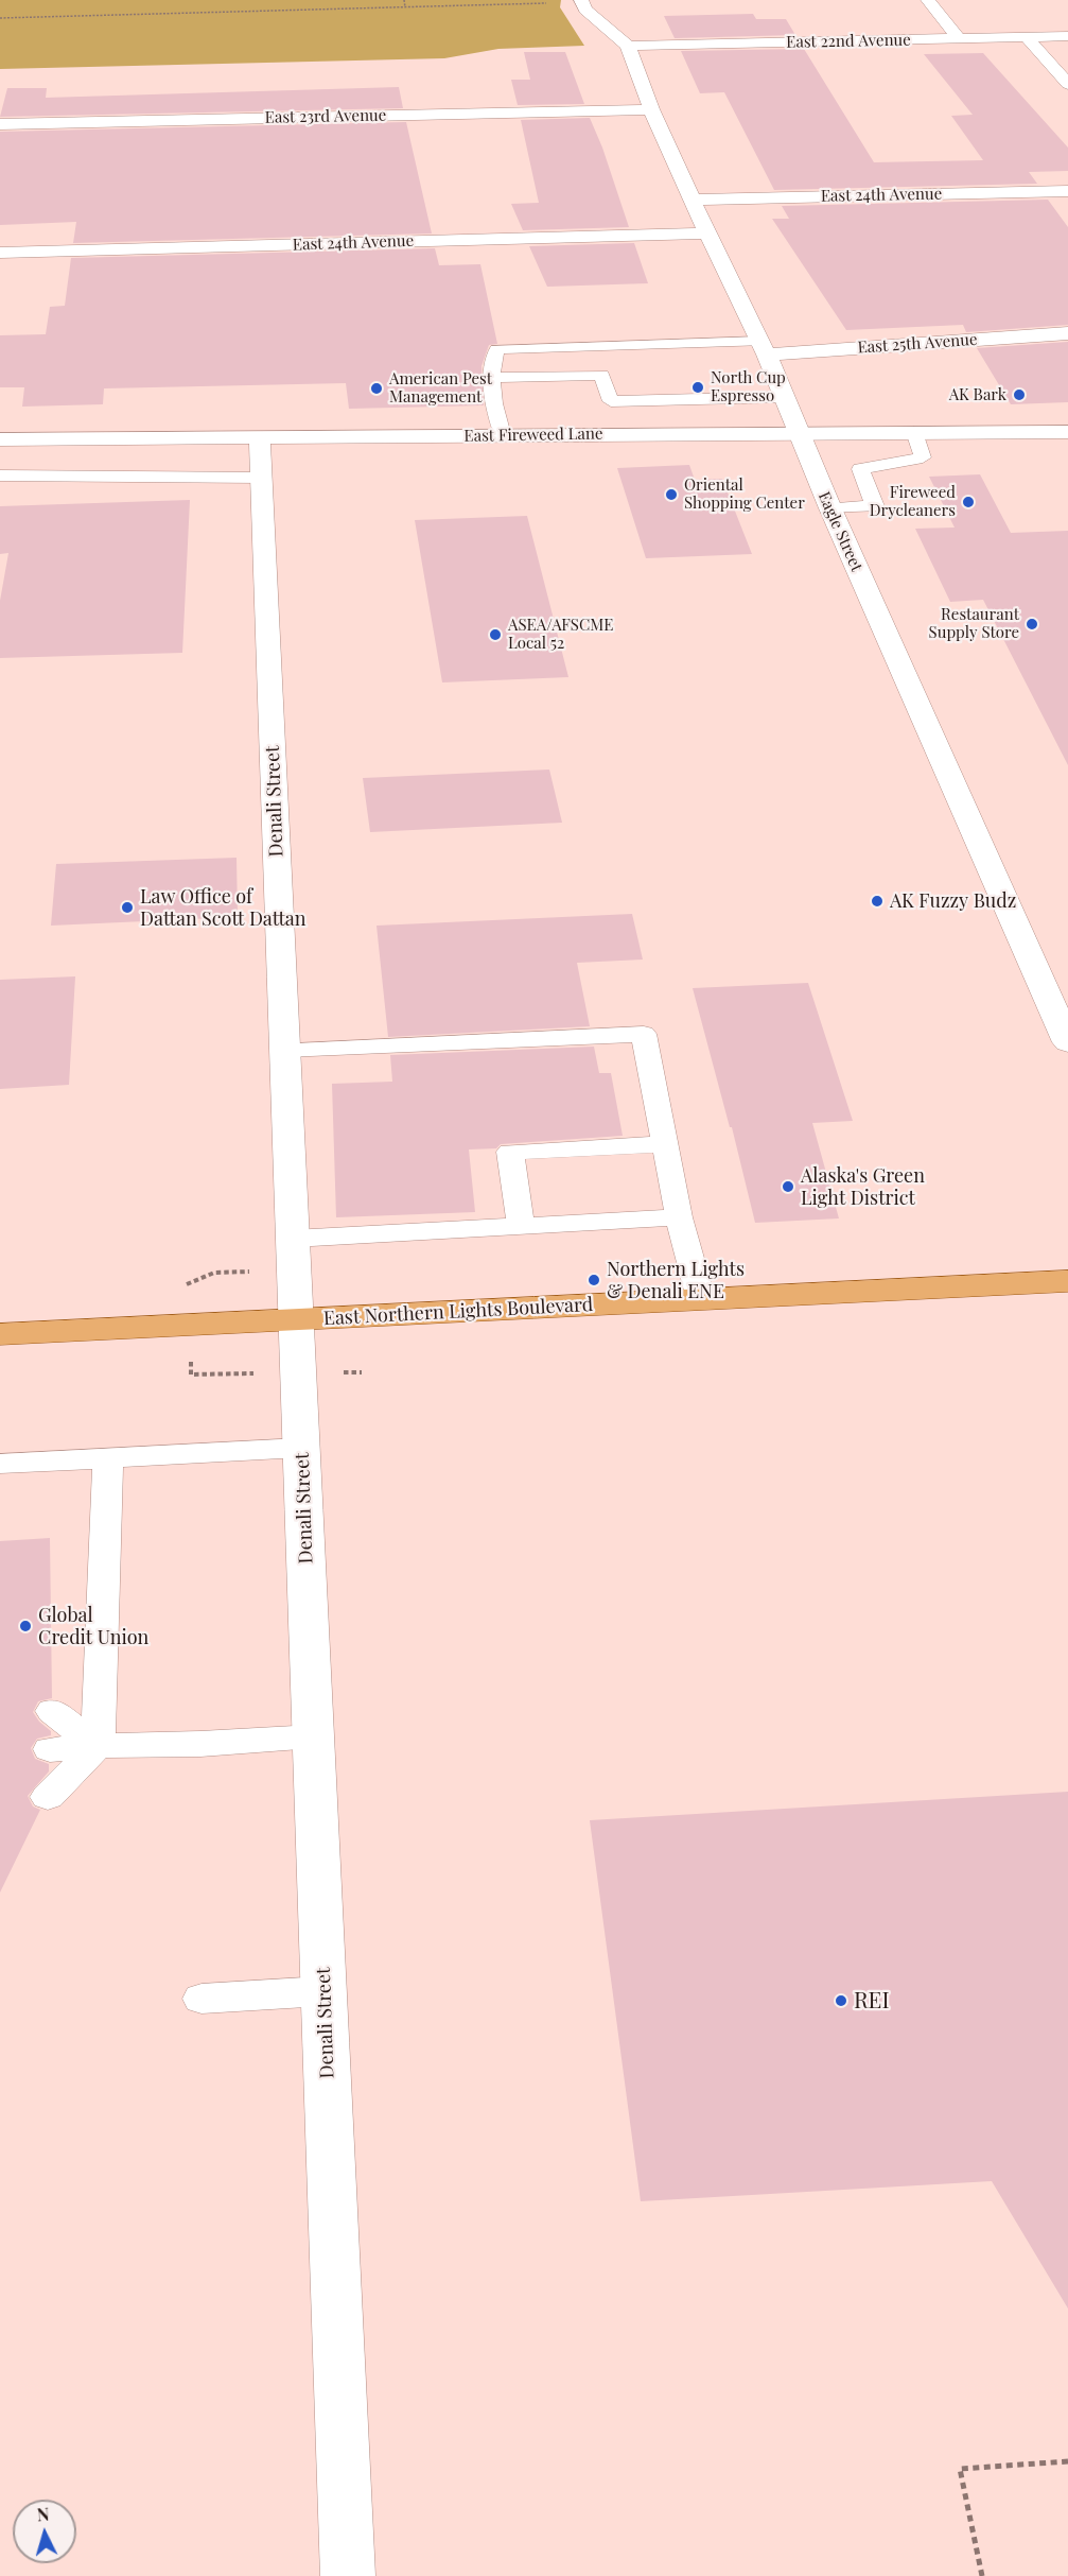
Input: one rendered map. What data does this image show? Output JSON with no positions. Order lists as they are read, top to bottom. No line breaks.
{"streets":{"main road":["East Northern Lights Boulevard"],"street":["East 22nd Avenue","East 23rd Avenue","East 24th Avenue","East 25th Avenue","East Fireweed Lane","Eagle Street","Denali Street"]},"crossings":[["East 22nd Avenue","Eagle Street"],["East 23rd Avenue","Eagle Street"],["East 24th Avenue","Eagle Street"],["East 25th Avenue","Eagle Street"],["East Fireweed Lane","Eagle Street"],["East Fireweed Lane","Denali Street"],["Denali Street","East Northern Lights Boulevard"]],"places":["North Cup Espresso","American Pest Management","AK Bark","Oriental Shopping Center","Fireweed Drycleaners","Restaurant Supply Store","ASEA/AFSCME Local 52","AK Fuzzy Budz","Law Office of Dattan Scott Dattan","Alaska's Green Light District","Northern Lights & Denali ENE","Global Credit Union","REI"],"north":"top"}
